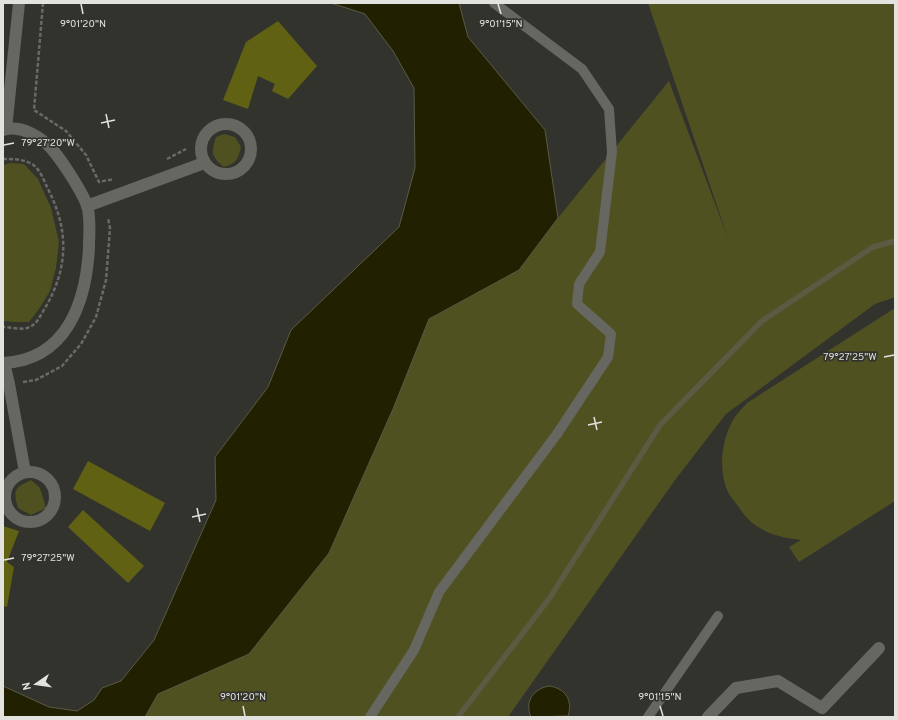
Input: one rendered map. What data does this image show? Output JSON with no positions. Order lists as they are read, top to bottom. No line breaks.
{"north":"left","coordinates":["9°01'20\"N","9°01'15\"N","79°27'20\"W","79°27'25\"W"]}
